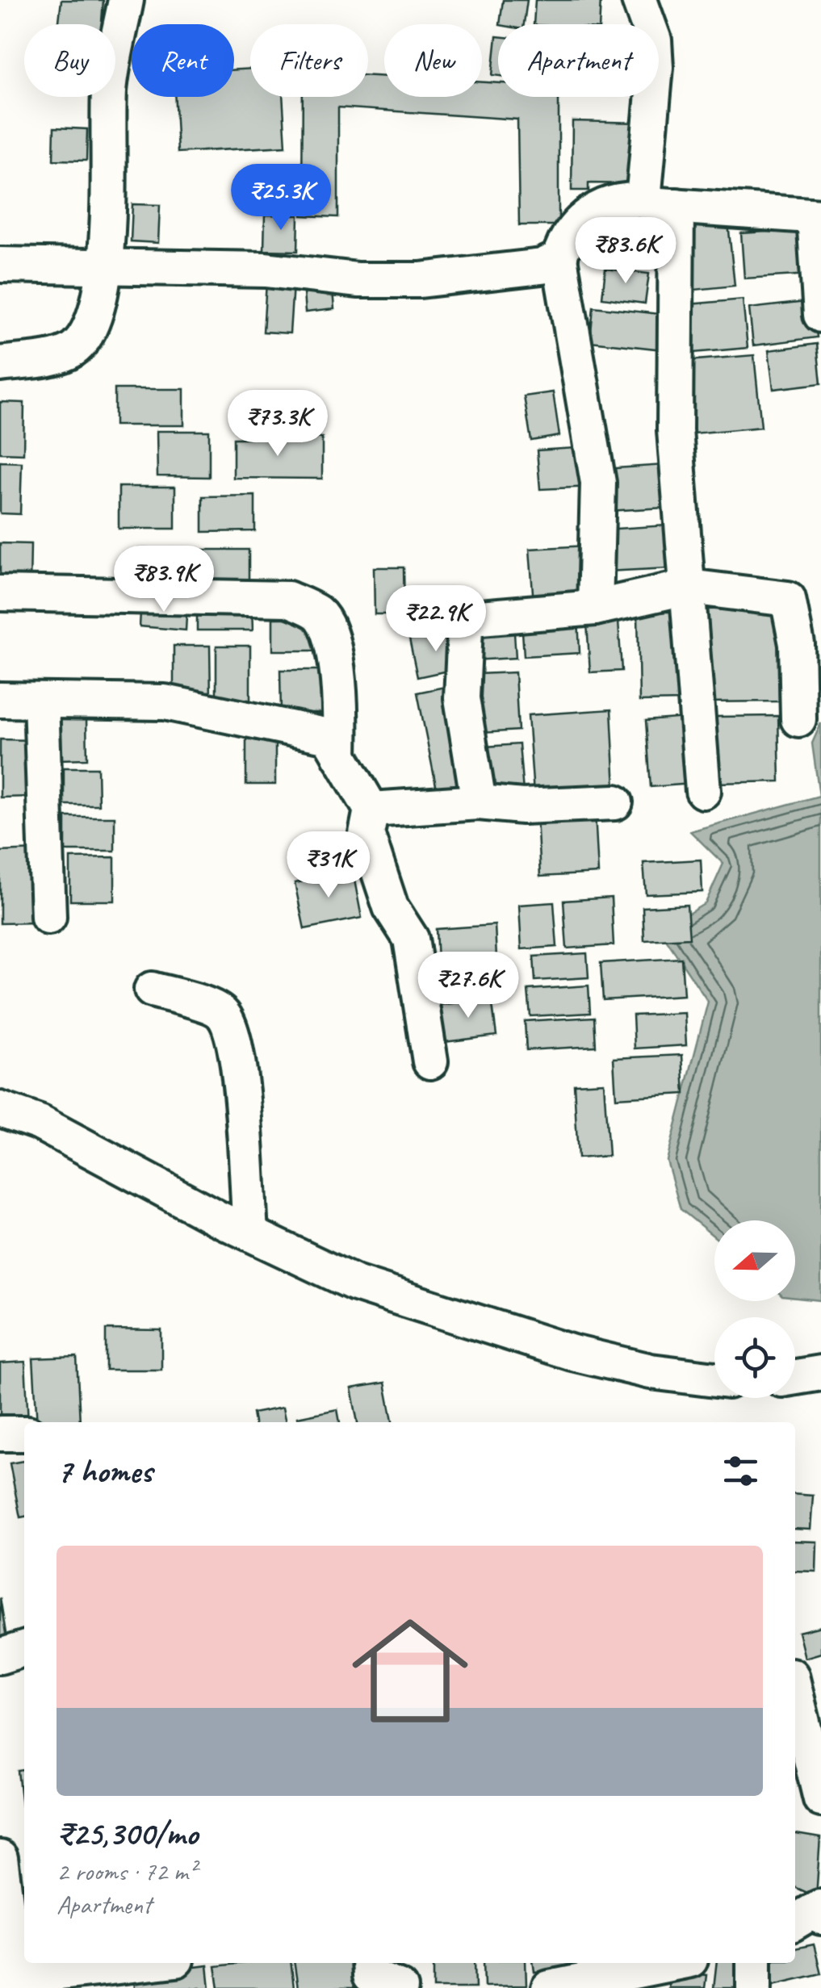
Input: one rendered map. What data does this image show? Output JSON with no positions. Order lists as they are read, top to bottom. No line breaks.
{"north":"left","page":{"chip":["Buy","Rent","Filters","New","Apartment"],"price":["₹25.3K","₹83.6K","₹73.3K","₹83.9K","₹22.9K","₹31K","₹27.6K"],"heading":"7 homes","list":[{"name":"₹25,300/mo","note":"2 rooms · 72 m² · Apartment"}]}}
